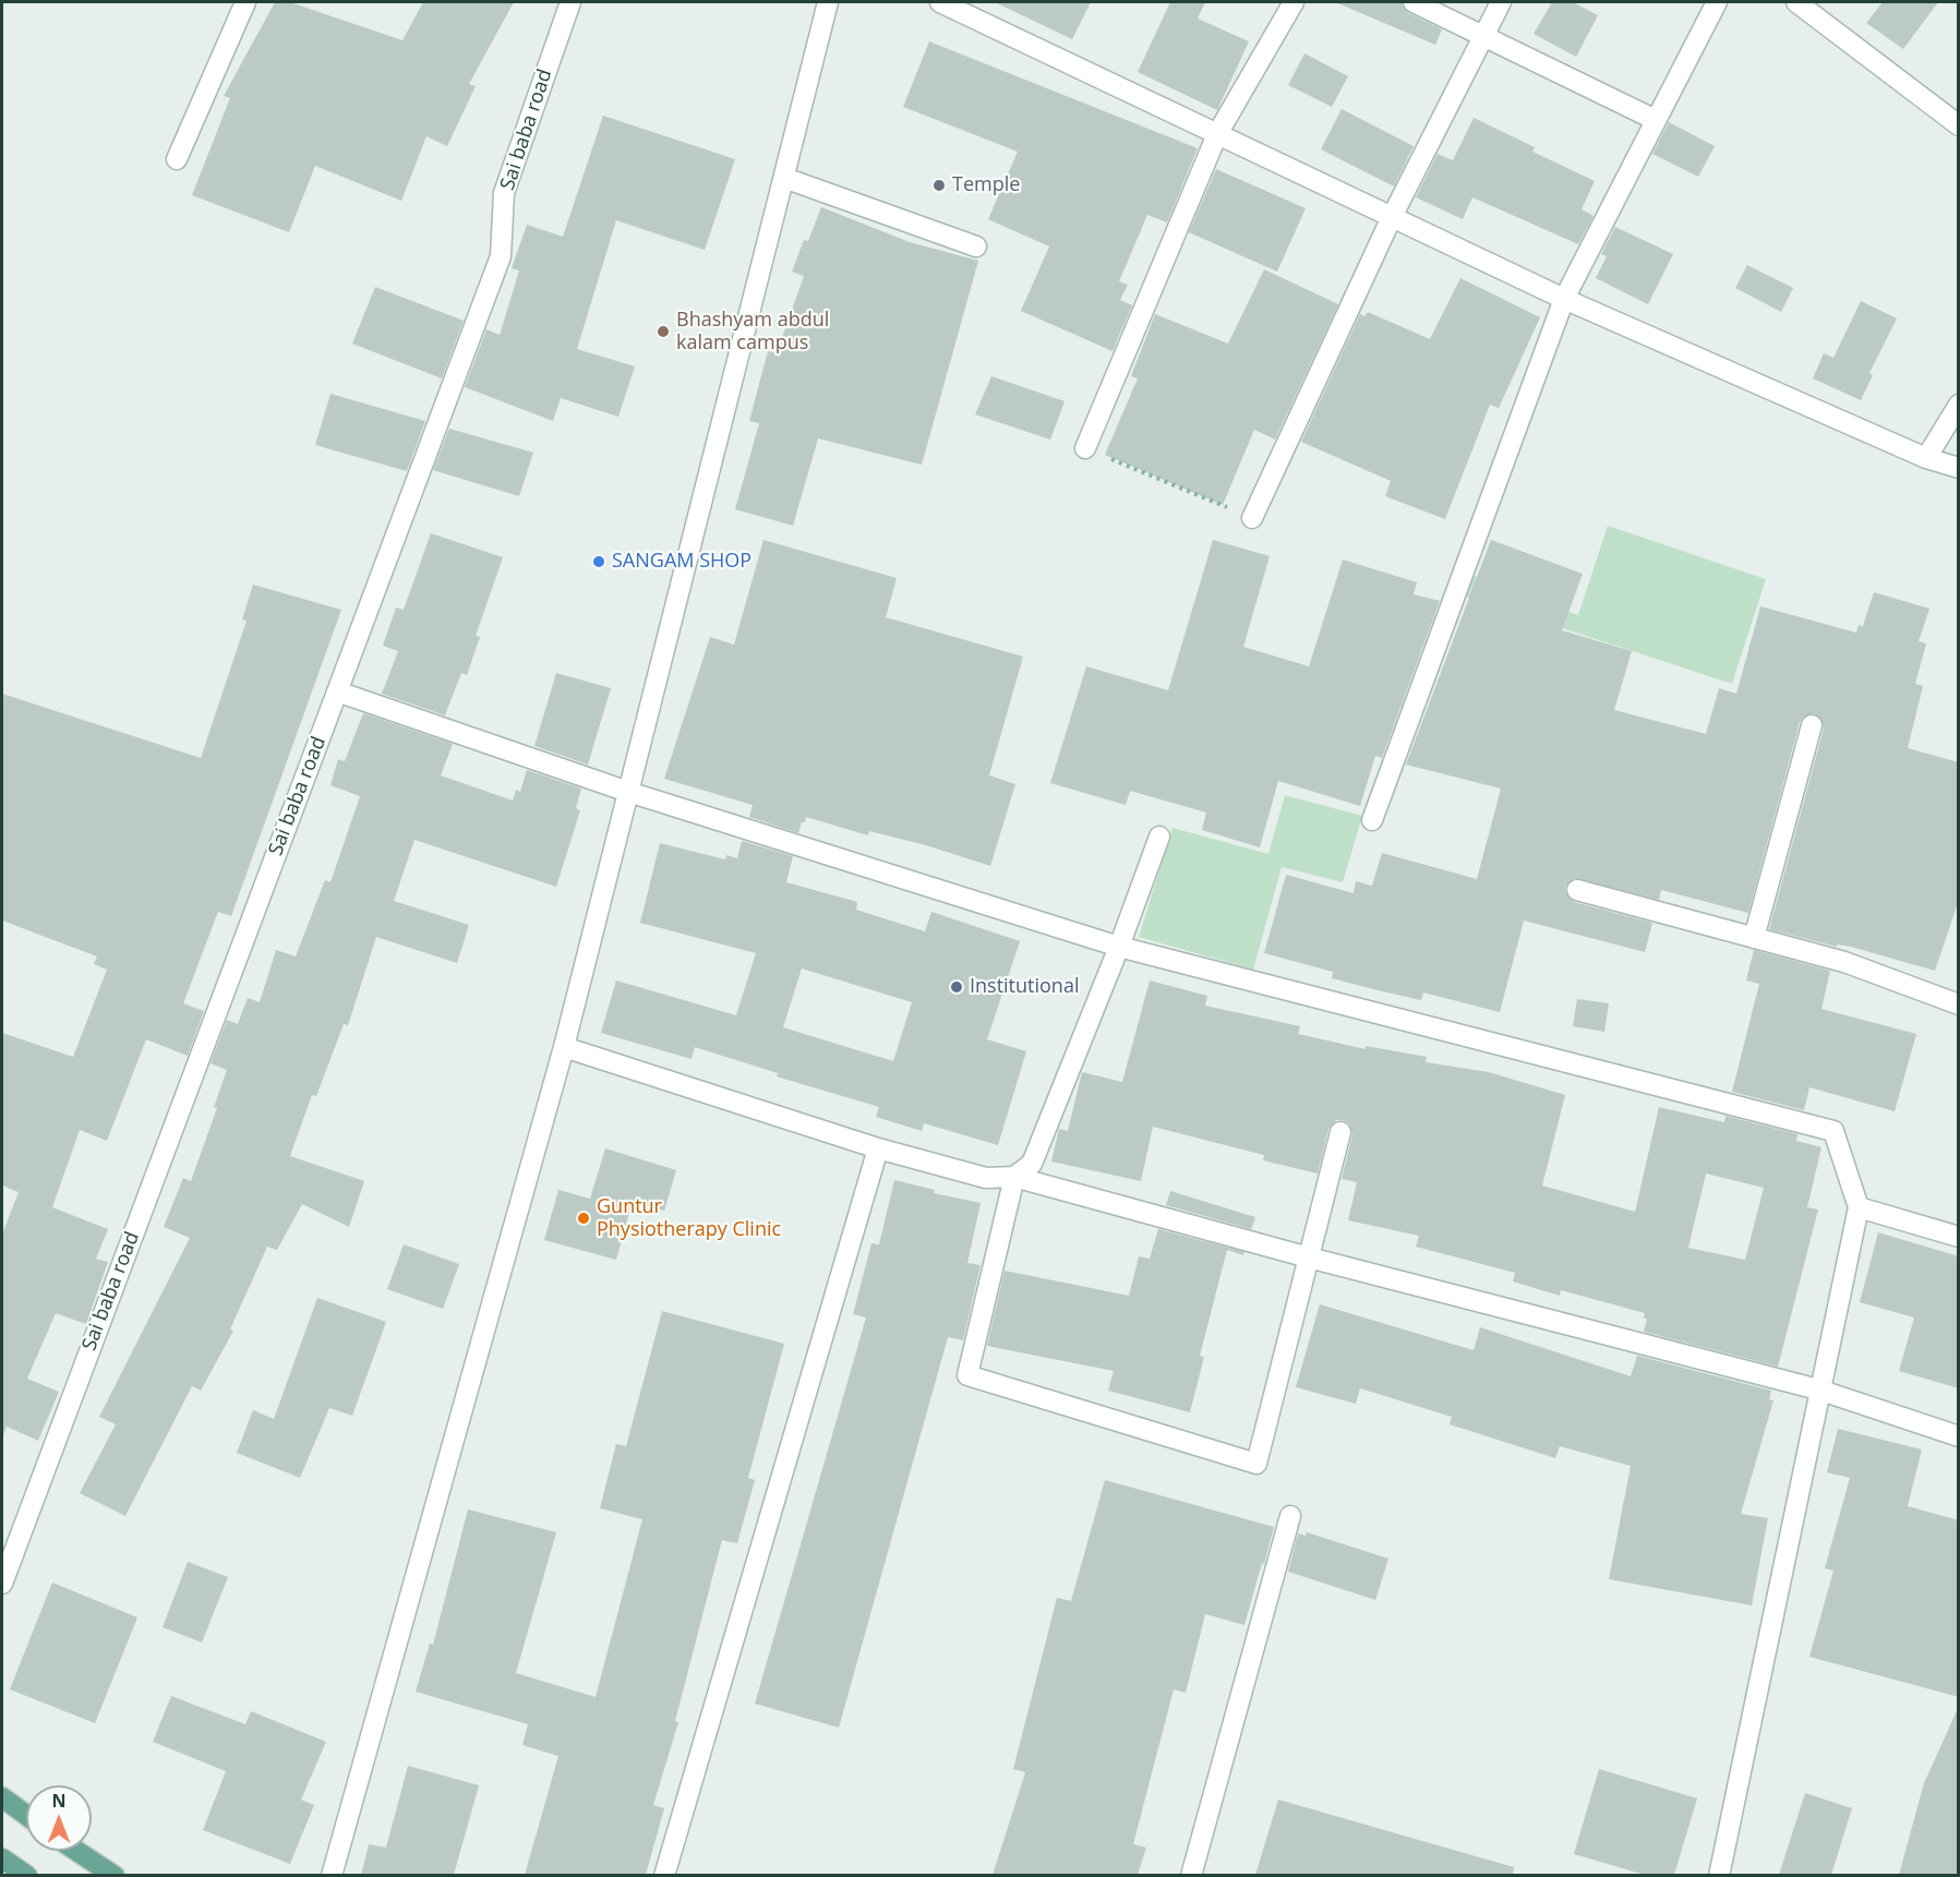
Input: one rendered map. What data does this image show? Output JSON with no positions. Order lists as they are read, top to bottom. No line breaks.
{"streets":{"street":["Sai baba road"]},"places":["Temple","Bhashyam abdul kalam campus","SANGAM SHOP","Institutional","Guntur Physiotherapy Clinic"],"north":"top"}
